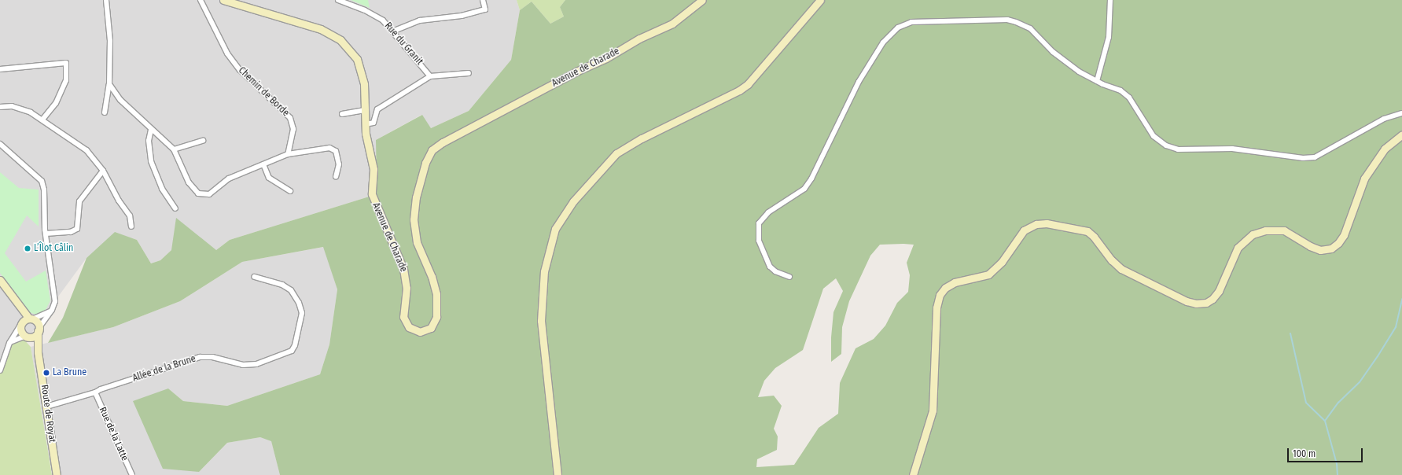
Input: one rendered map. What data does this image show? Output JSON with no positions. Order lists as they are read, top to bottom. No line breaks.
{"streets":{"street":["Rue du Granit","Avenue de Charade","Chemin de Borde","Allée de la Brune","Route de Royat","Rue de la Latte"]},"crossings":[["Allée de la Brune","Route de Royat"],["Allée de la Brune","Rue de la Latte"]],"places":["L’Îlot Câlin","La Brune"],"scale_bar":"100 m"}
